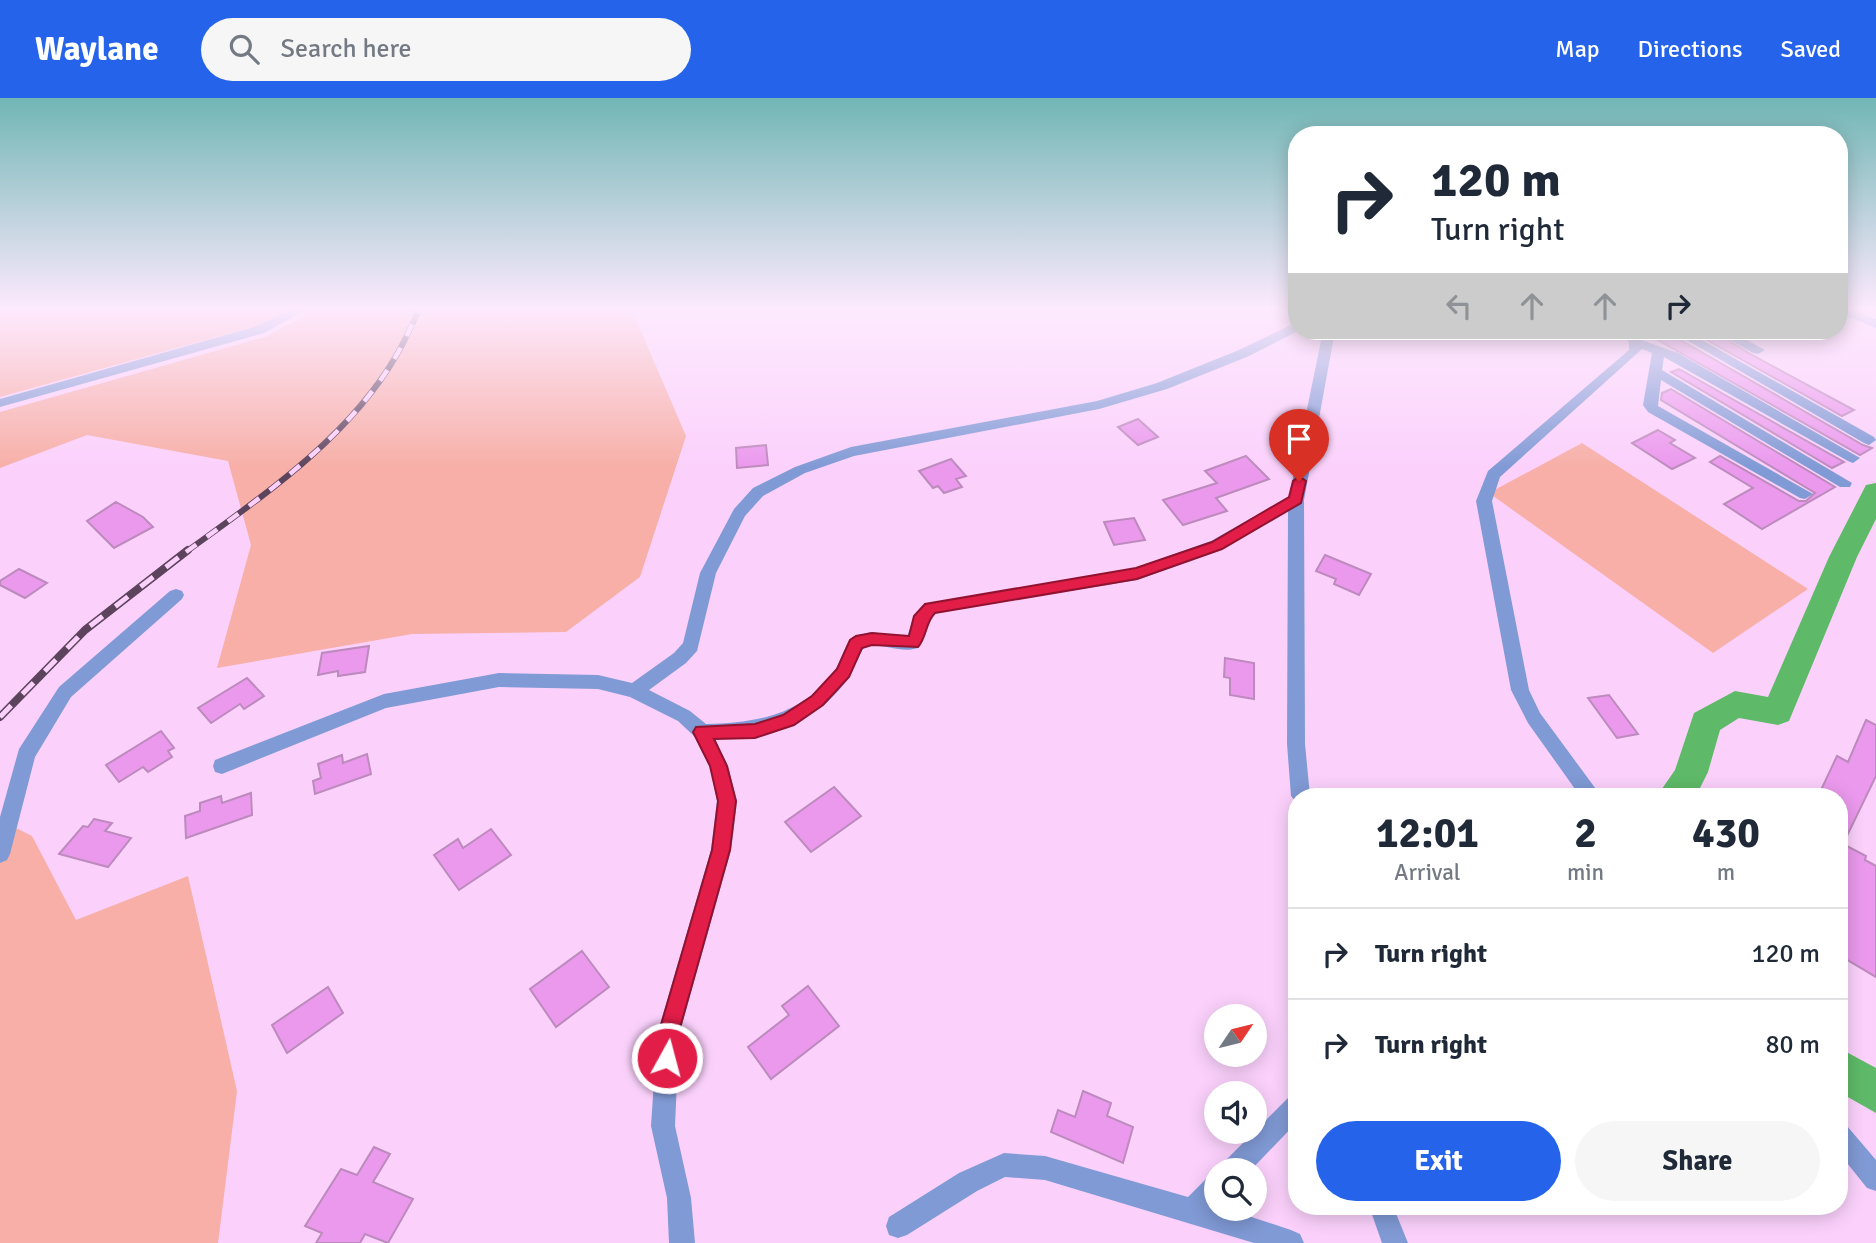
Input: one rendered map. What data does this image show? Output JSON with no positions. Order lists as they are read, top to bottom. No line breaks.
{"north":"top right","page":{"header":"Waylane","search":"Search here","nav":["Map","Directions","Saved"],"turn":["120 m","Turn right"],"eta":["12:01","Arrival","2","min","430","m"],"list":[{"name":"Turn right","value":"120 m"},{"name":"Turn right","value":"80 m"}],"buttons":["Exit","Share"]}}
